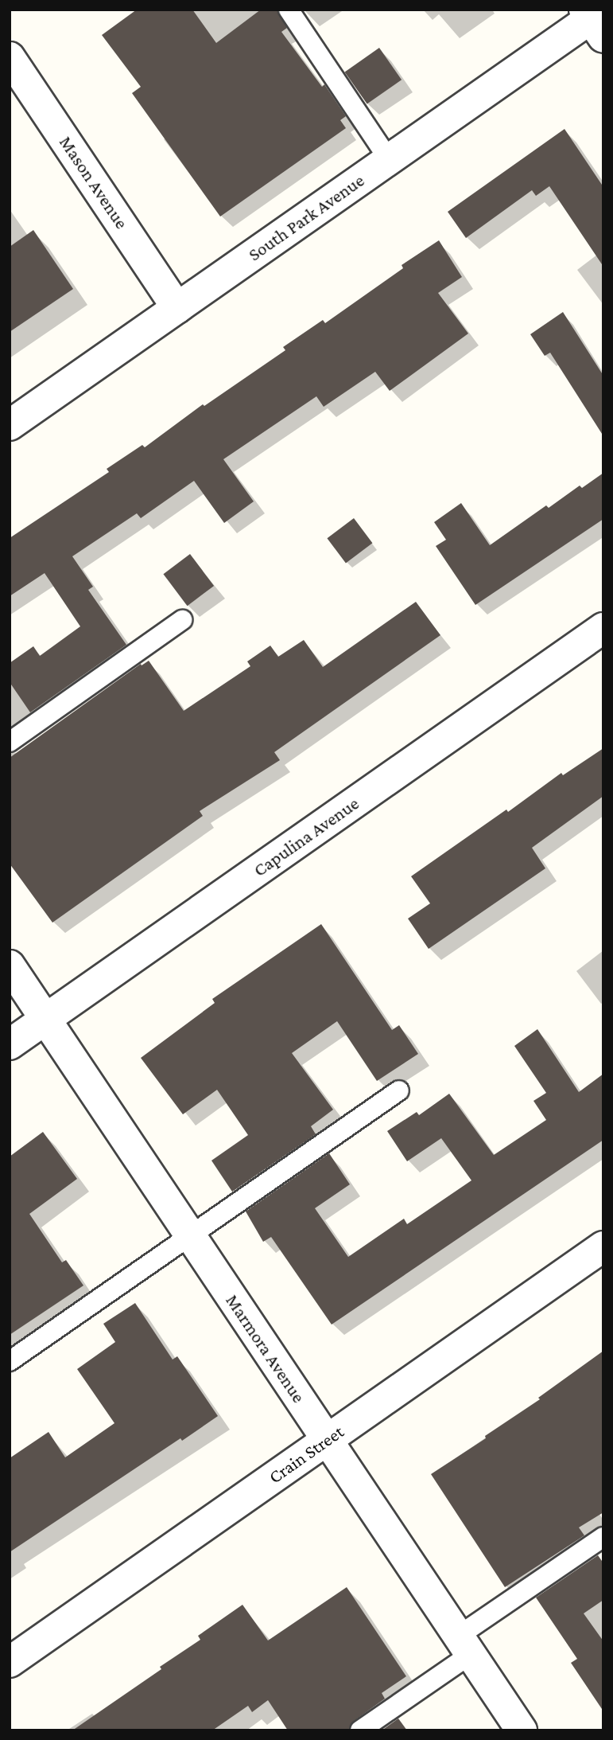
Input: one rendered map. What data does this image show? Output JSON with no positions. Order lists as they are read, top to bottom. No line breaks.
{"streets":{"street":["Mason Avenue","South Park Avenue","Capulina Avenue","Marmora Avenue","Crain Street"]},"crossings":[["Mason Avenue","South Park Avenue"],["Capulina Avenue","Marmora Avenue"],["Marmora Avenue","Crain Street"]]}
